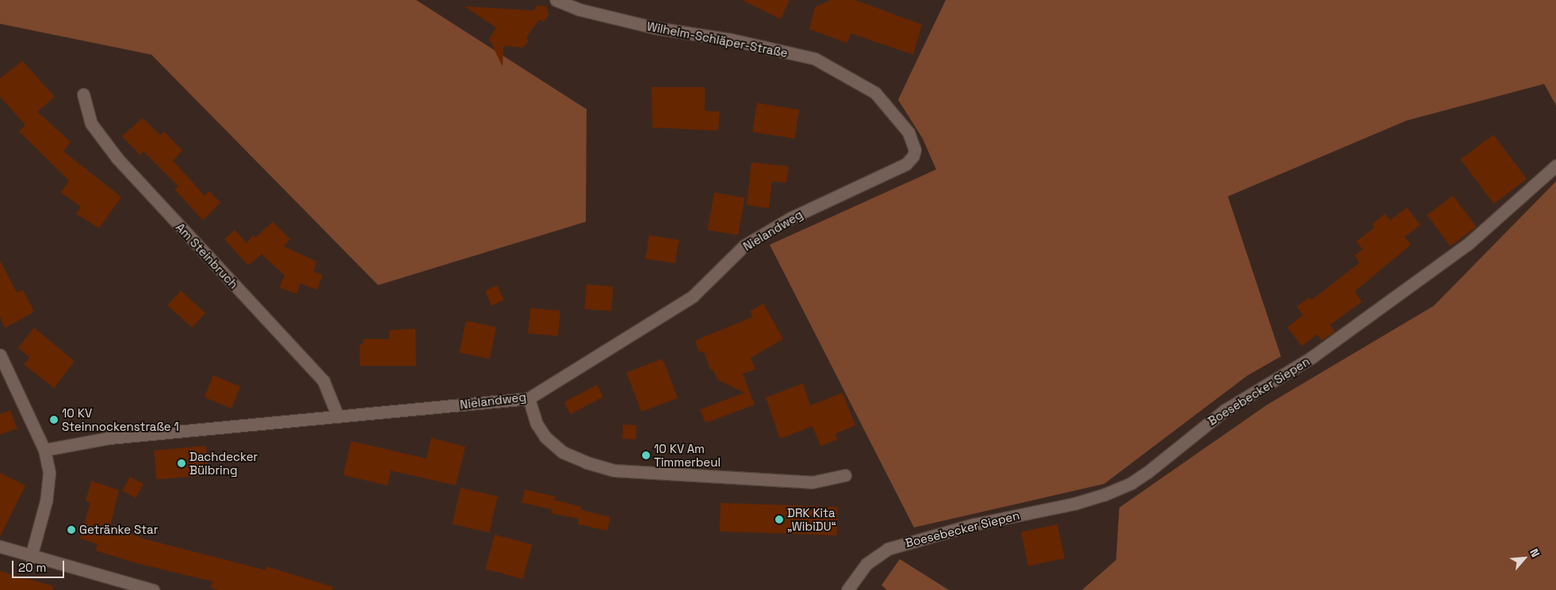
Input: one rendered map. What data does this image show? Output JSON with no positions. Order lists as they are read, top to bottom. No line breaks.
{"streets":{"street":["Wilhelm-Schläper-Straße","Nielandweg","Am Steinbruch","Boesebecker Siepen"]},"crossings":[["Wilhelm-Schläper-Straße","Nielandweg"],["Nielandweg","Am Steinbruch"]],"places":["10 KV Steinnockenstraße 1","10 KV Am Timmerbeul","Dachdecker Bülbring","DRK Kita „WibiDU“","Getränke Star"],"scale_bar":"20 m","north":"top right"}
